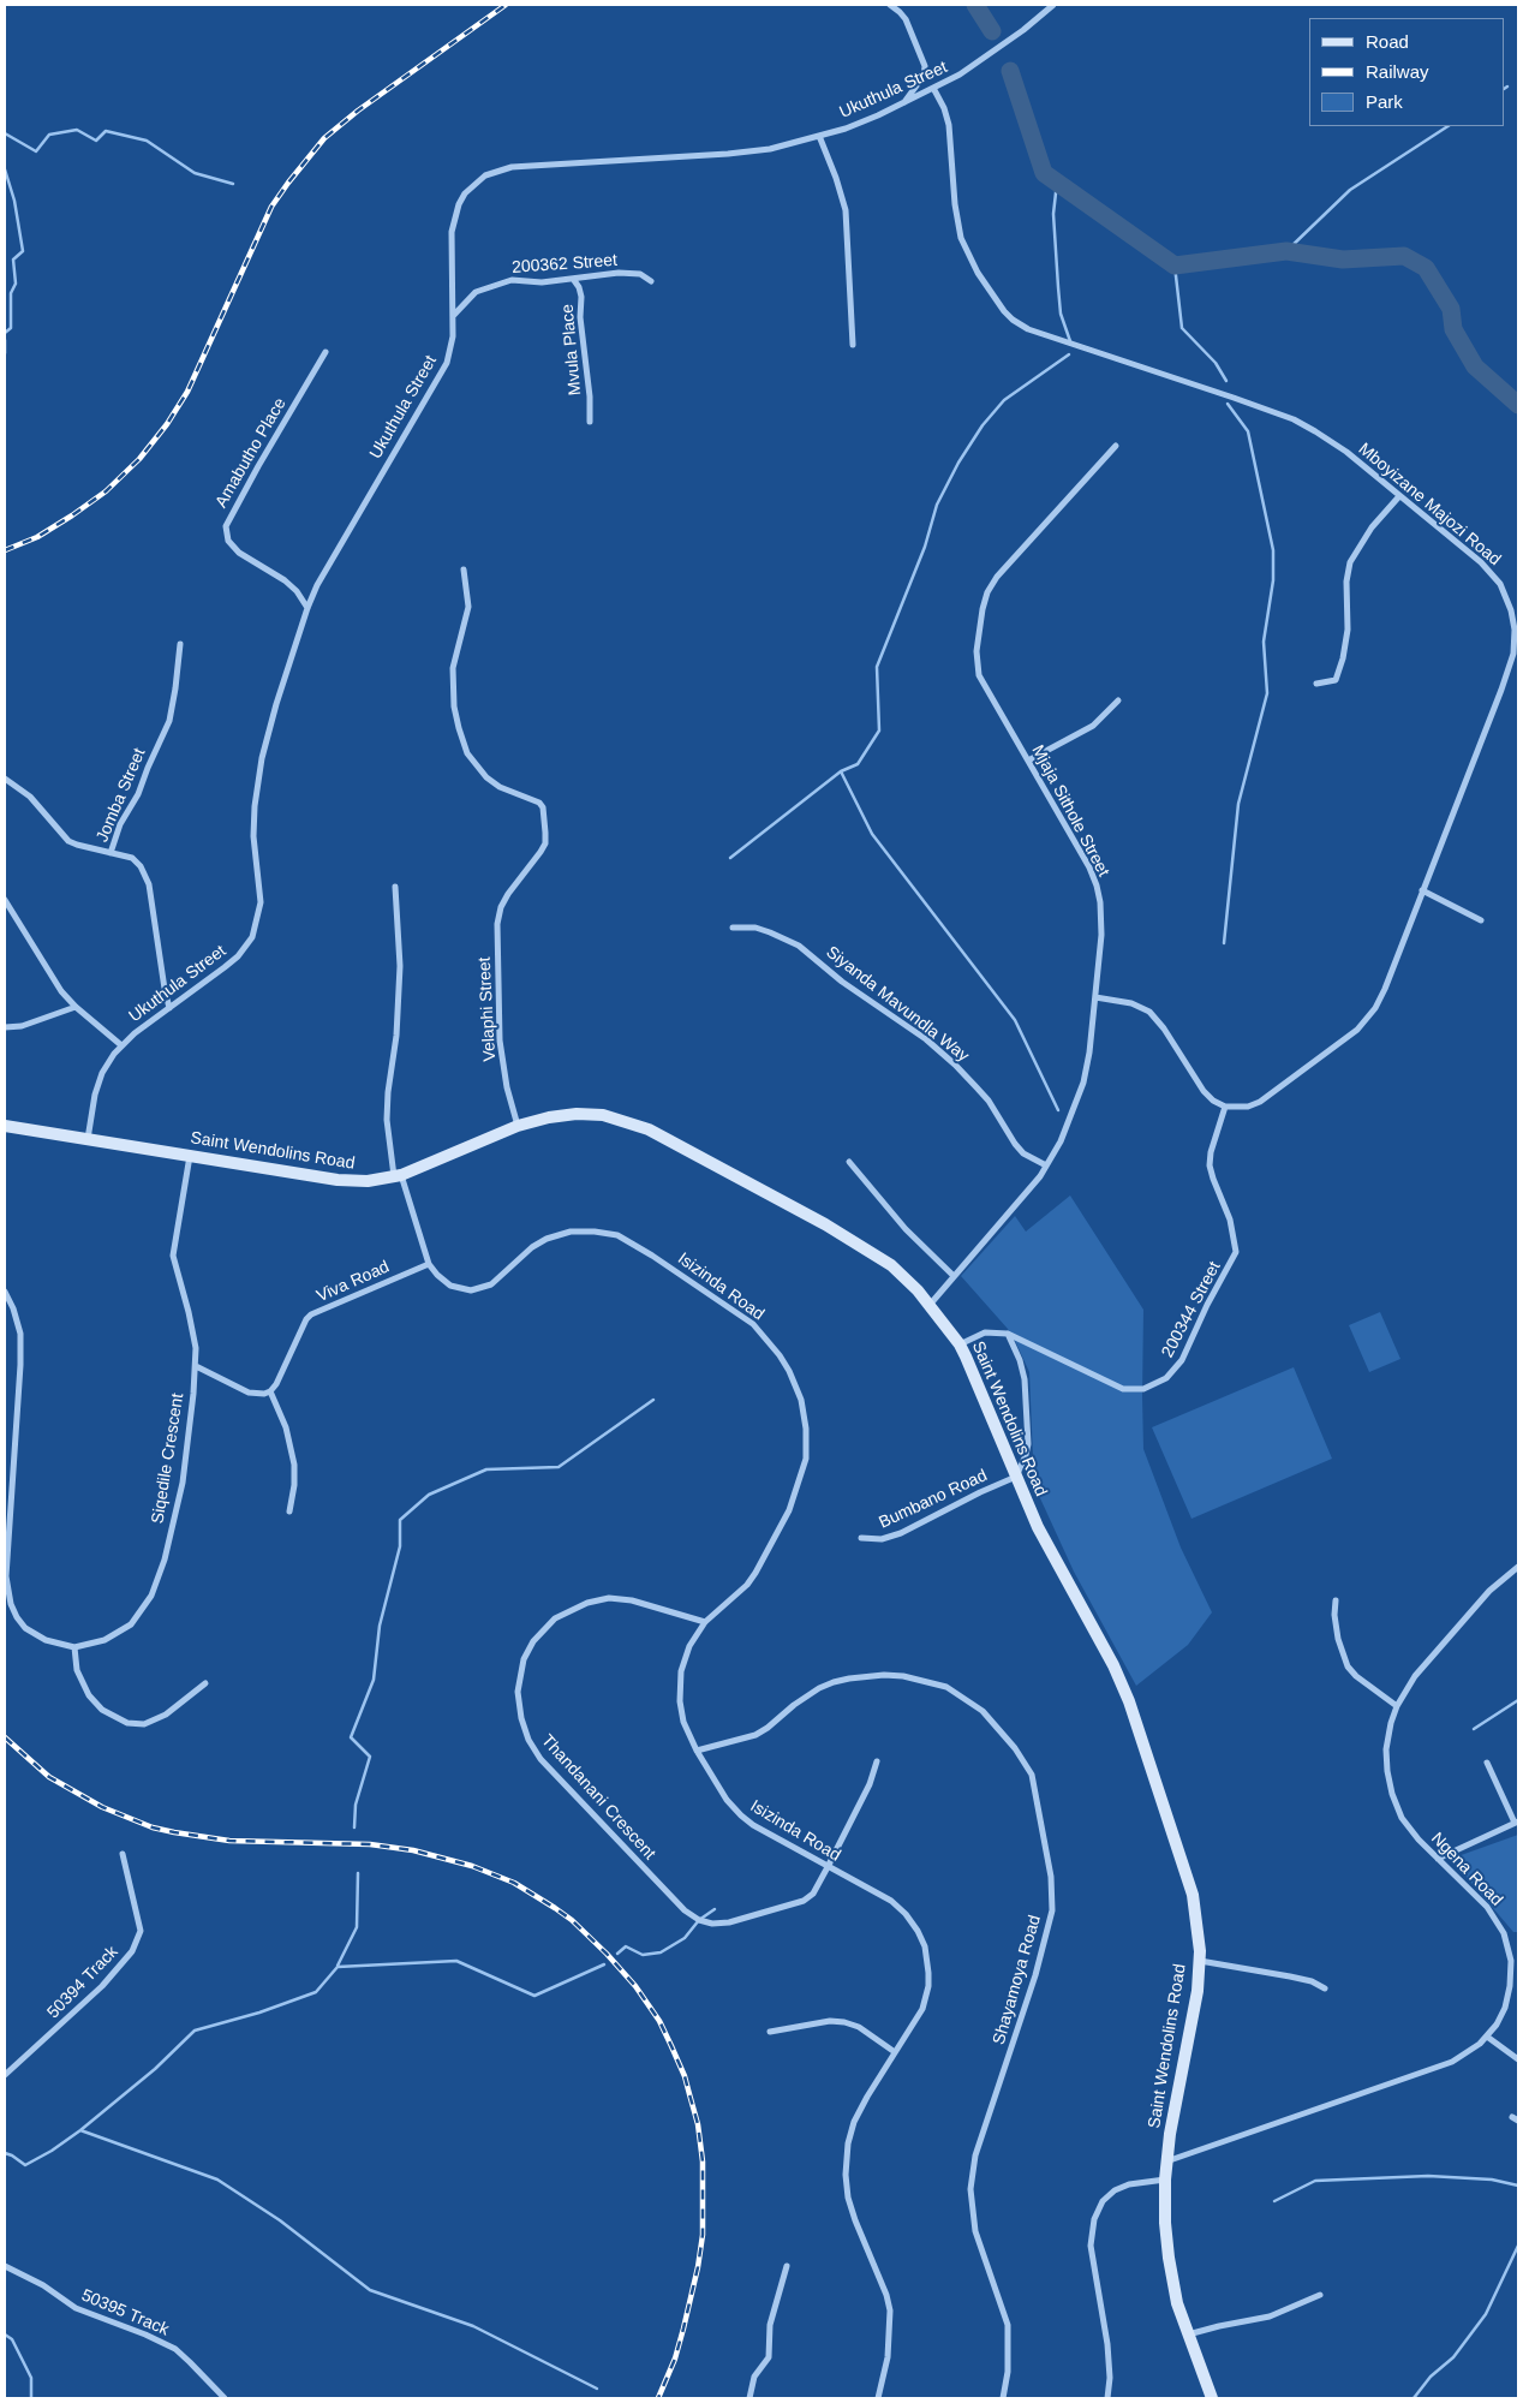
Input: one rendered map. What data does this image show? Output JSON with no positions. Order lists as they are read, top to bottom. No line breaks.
{"streets":{"street":["Ukuthula Street","200362 Street","Mvula Place","Amabutho Place","Mboyizane Majozi Road","Jomba Street","Mjaja Sithole Street","Siyanda Mavundla Way","Velaphi Street","Saint Wendolins Road","Viva Road","Isizinda Road","200344 Street","Siqedile Crescent","Bumbano Road","Thandanani Crescent","Ngena Road","Shayamoya Road","50394 Track","50395 Track"]},"crossings":[["Ukuthula Street","200362 Street"],["Ukuthula Street","Amabutho Place"],["Ukuthula Street","Mboyizane Majozi Road"],["Ukuthula Street","Jomba Street"],["Ukuthula Street","Saint Wendolins Road"],["200362 Street","Mvula Place"],["Mboyizane Majozi Road","200344 Street"],["Mjaja Sithole Street","Siyanda Mavundla Way"],["Mjaja Sithole Street","Saint Wendolins Road"],["Velaphi Street","Saint Wendolins Road"],["Saint Wendolins Road","Isizinda Road"],["Saint Wendolins Road","200344 Street"],["Saint Wendolins Road","Siqedile Crescent"],["Saint Wendolins Road","Bumbano Road"],["Saint Wendolins Road","Ngena Road"],["Viva Road","Isizinda Road"],["Isizinda Road","Thandanani Crescent"],["Isizinda Road","Shayamoya Road"]],"legend":["Road","Railway","Park"]}
